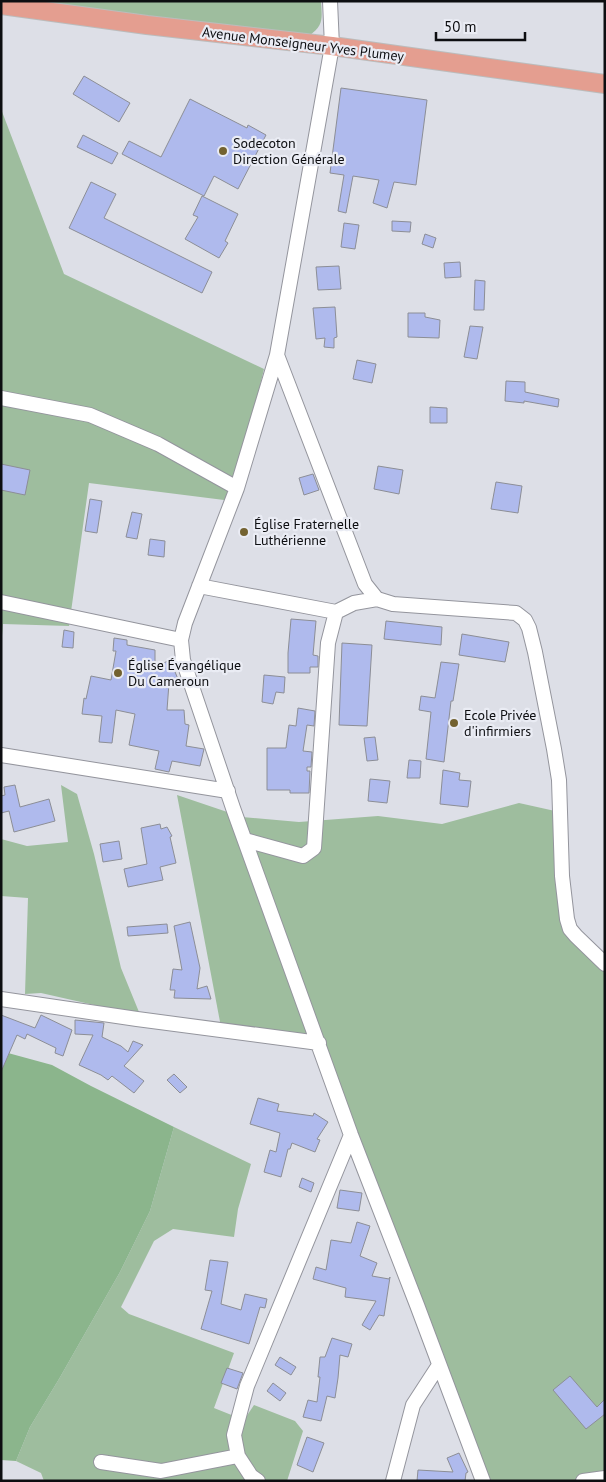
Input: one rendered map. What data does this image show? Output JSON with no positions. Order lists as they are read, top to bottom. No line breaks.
{"streets":{"main road":["Avenue Monseigneur Yves Plumey"]},"places":["Sodecoton Direction Générale","Église Fraternelle Luthérienne","Église Évangélique Du Cameroun","Ecole Privée d'infirmiers"],"scale_bar":"50 m"}
